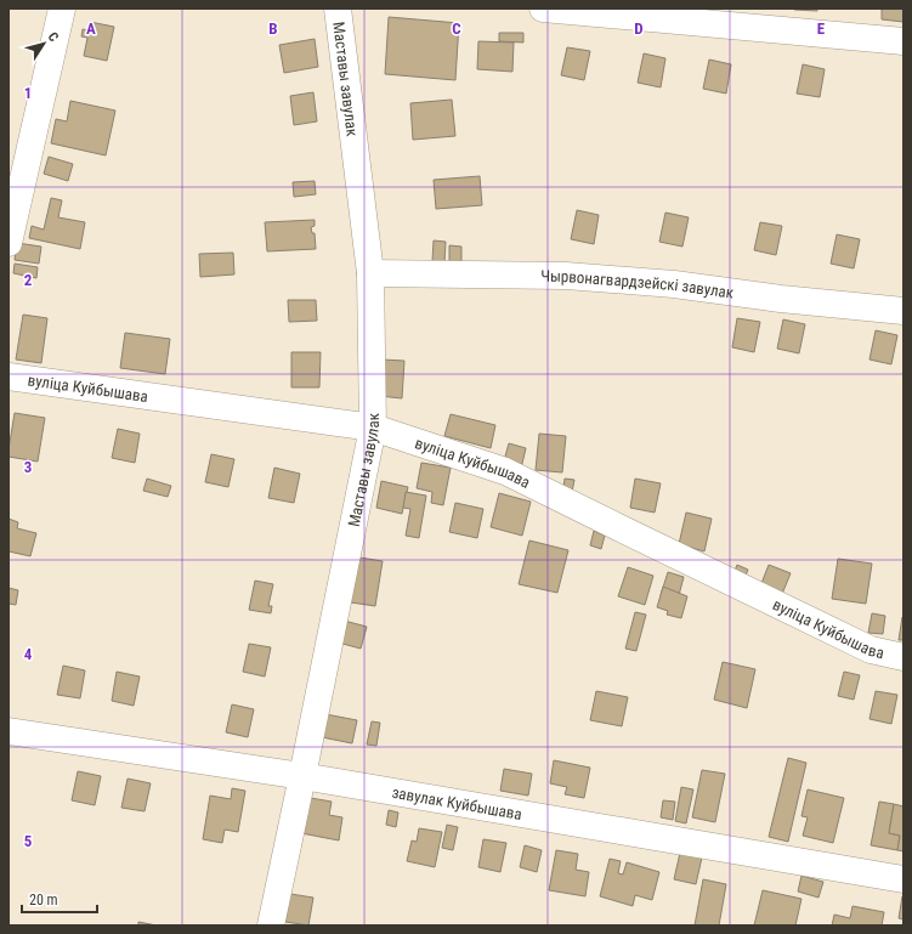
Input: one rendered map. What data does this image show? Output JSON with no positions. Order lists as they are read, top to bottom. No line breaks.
{"streets":{"street":["Маставы завулак","Чырвонагвардзейскі завулак","вуліца Куйбышава","завулак Куйбышава"]},"crossings":[["Маставы завулак","Чырвонагвардзейскі завулак"],["Маставы завулак","вуліца Куйбышава"],["Маставы завулак","завулак Куйбышава"]],"scale_bar":"20 m","north":"top right","grid":{"columns":["A","B","C","D","E"],"rows":["1","2","3","4","5"]}}
